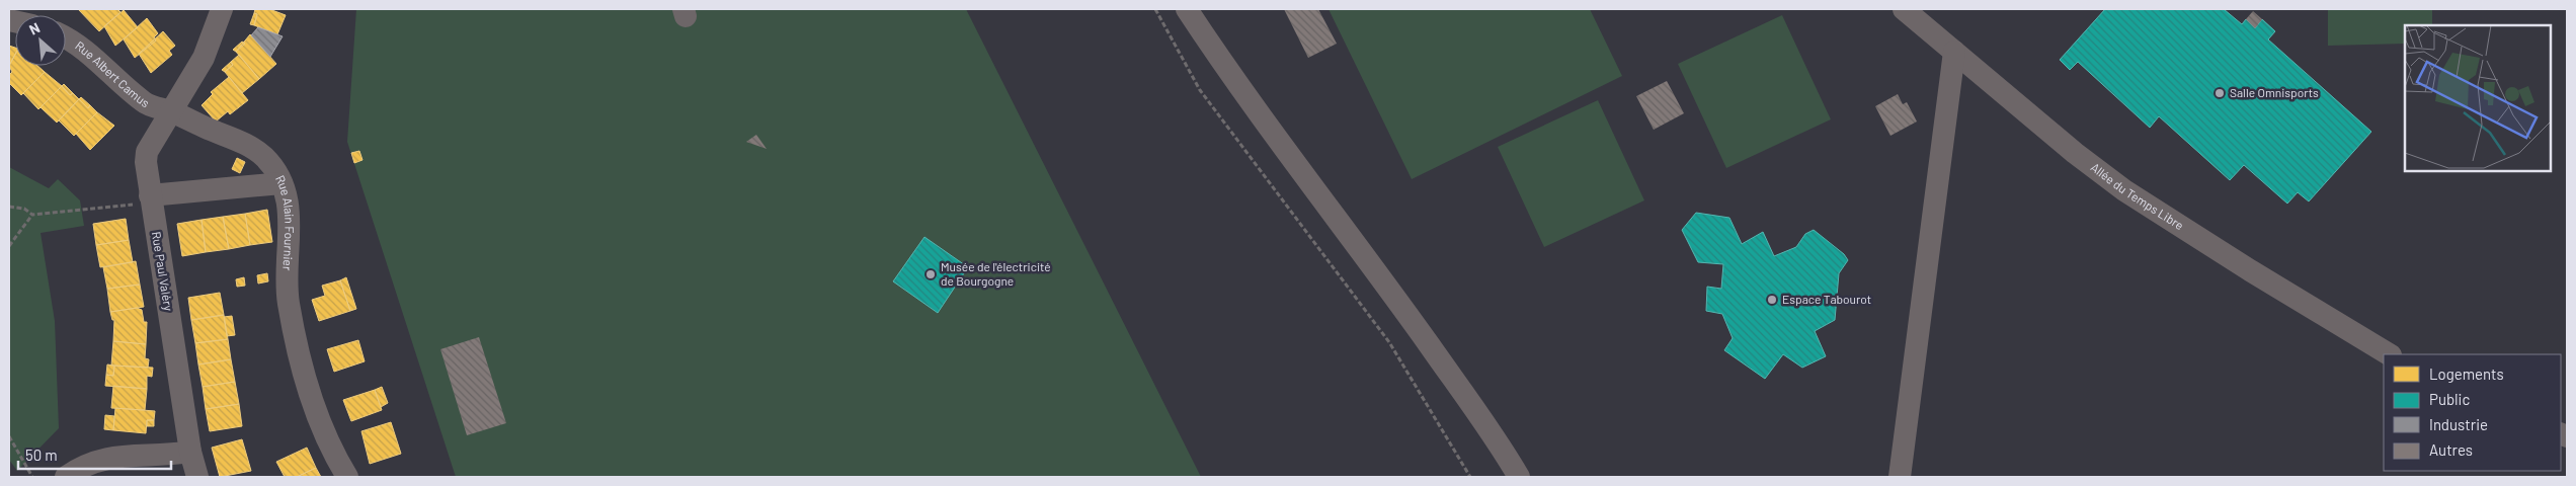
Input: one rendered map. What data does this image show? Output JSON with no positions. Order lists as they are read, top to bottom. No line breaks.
{"streets":{"street":["Rue Albert Camus","Allée du Temps Libre","Rue Alain Fournier","Rue Paul Valéry"]},"crossings":[["Rue Albert Camus","Rue Alain Fournier"]],"places":["Salle Omnisports","Musée de l'électricité de Bourgogne","Espace Tabourot"],"legend":["Logements","Public","Industrie","Autres"],"scale_bar":"50 m","north":"top left"}
